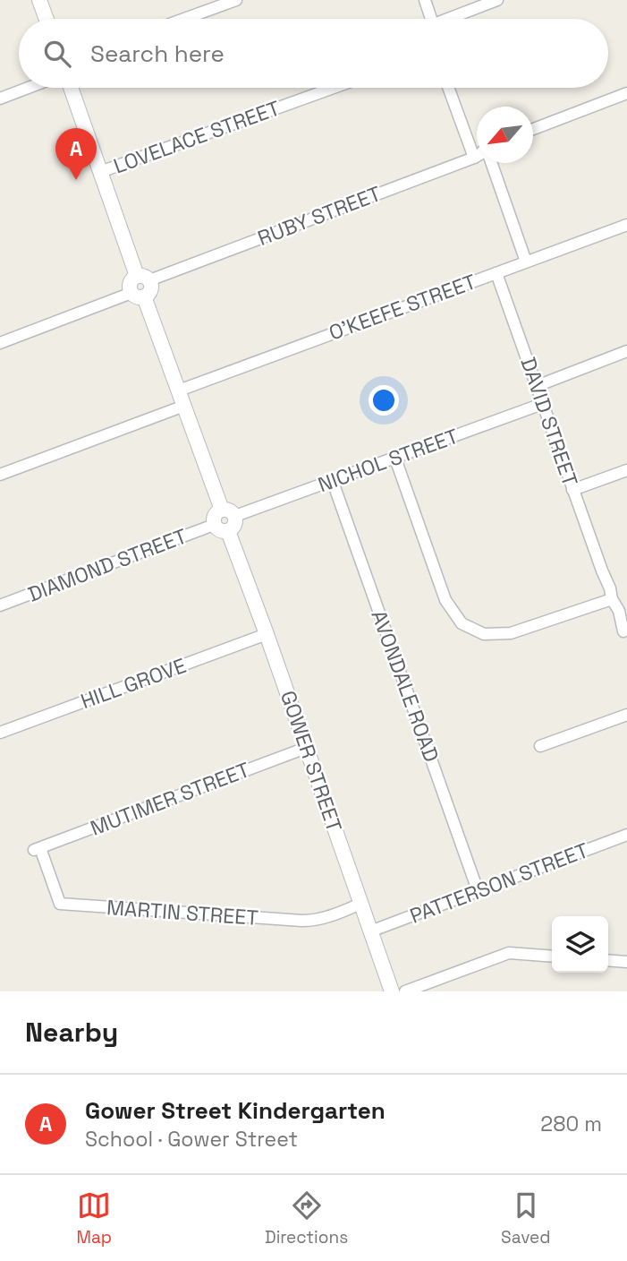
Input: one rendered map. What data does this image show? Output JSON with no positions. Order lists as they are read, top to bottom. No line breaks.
{"streets":{"street":["LOVELACE STREET","RUBY STREET","O'KEEFE STREET","DAVID STREET","NICHOL STREET","DIAMOND STREET","HILL GROVE","AVONDALE ROAD","GOWER STREET","MUTIMER STREET","PATTERSON STREET","MARTIN STREET"]},"crossings":[["O'KEEFE STREET","DAVID STREET"],["DAVID STREET","NICHOL STREET"],["NICHOL STREET","DIAMOND STREET"],["NICHOL STREET","AVONDALE ROAD"],["NICHOL STREET","GOWER STREET"],["DIAMOND STREET","GOWER STREET"],["HILL GROVE","GOWER STREET"],["AVONDALE ROAD","PATTERSON STREET"],["GOWER STREET","MUTIMER STREET"],["GOWER STREET","PATTERSON STREET"],["GOWER STREET","MARTIN STREET"],["MUTIMER STREET","MARTIN STREET"]],"north":"bottom left","page":{"search":"Search here","pins":"A","heading":"Nearby","list":[{"mark":"A","name":"Gower Street Kindergarten","note":"School · Gower Street","value":"280 m"}],"nav":["Map","Directions","Saved"]}}
